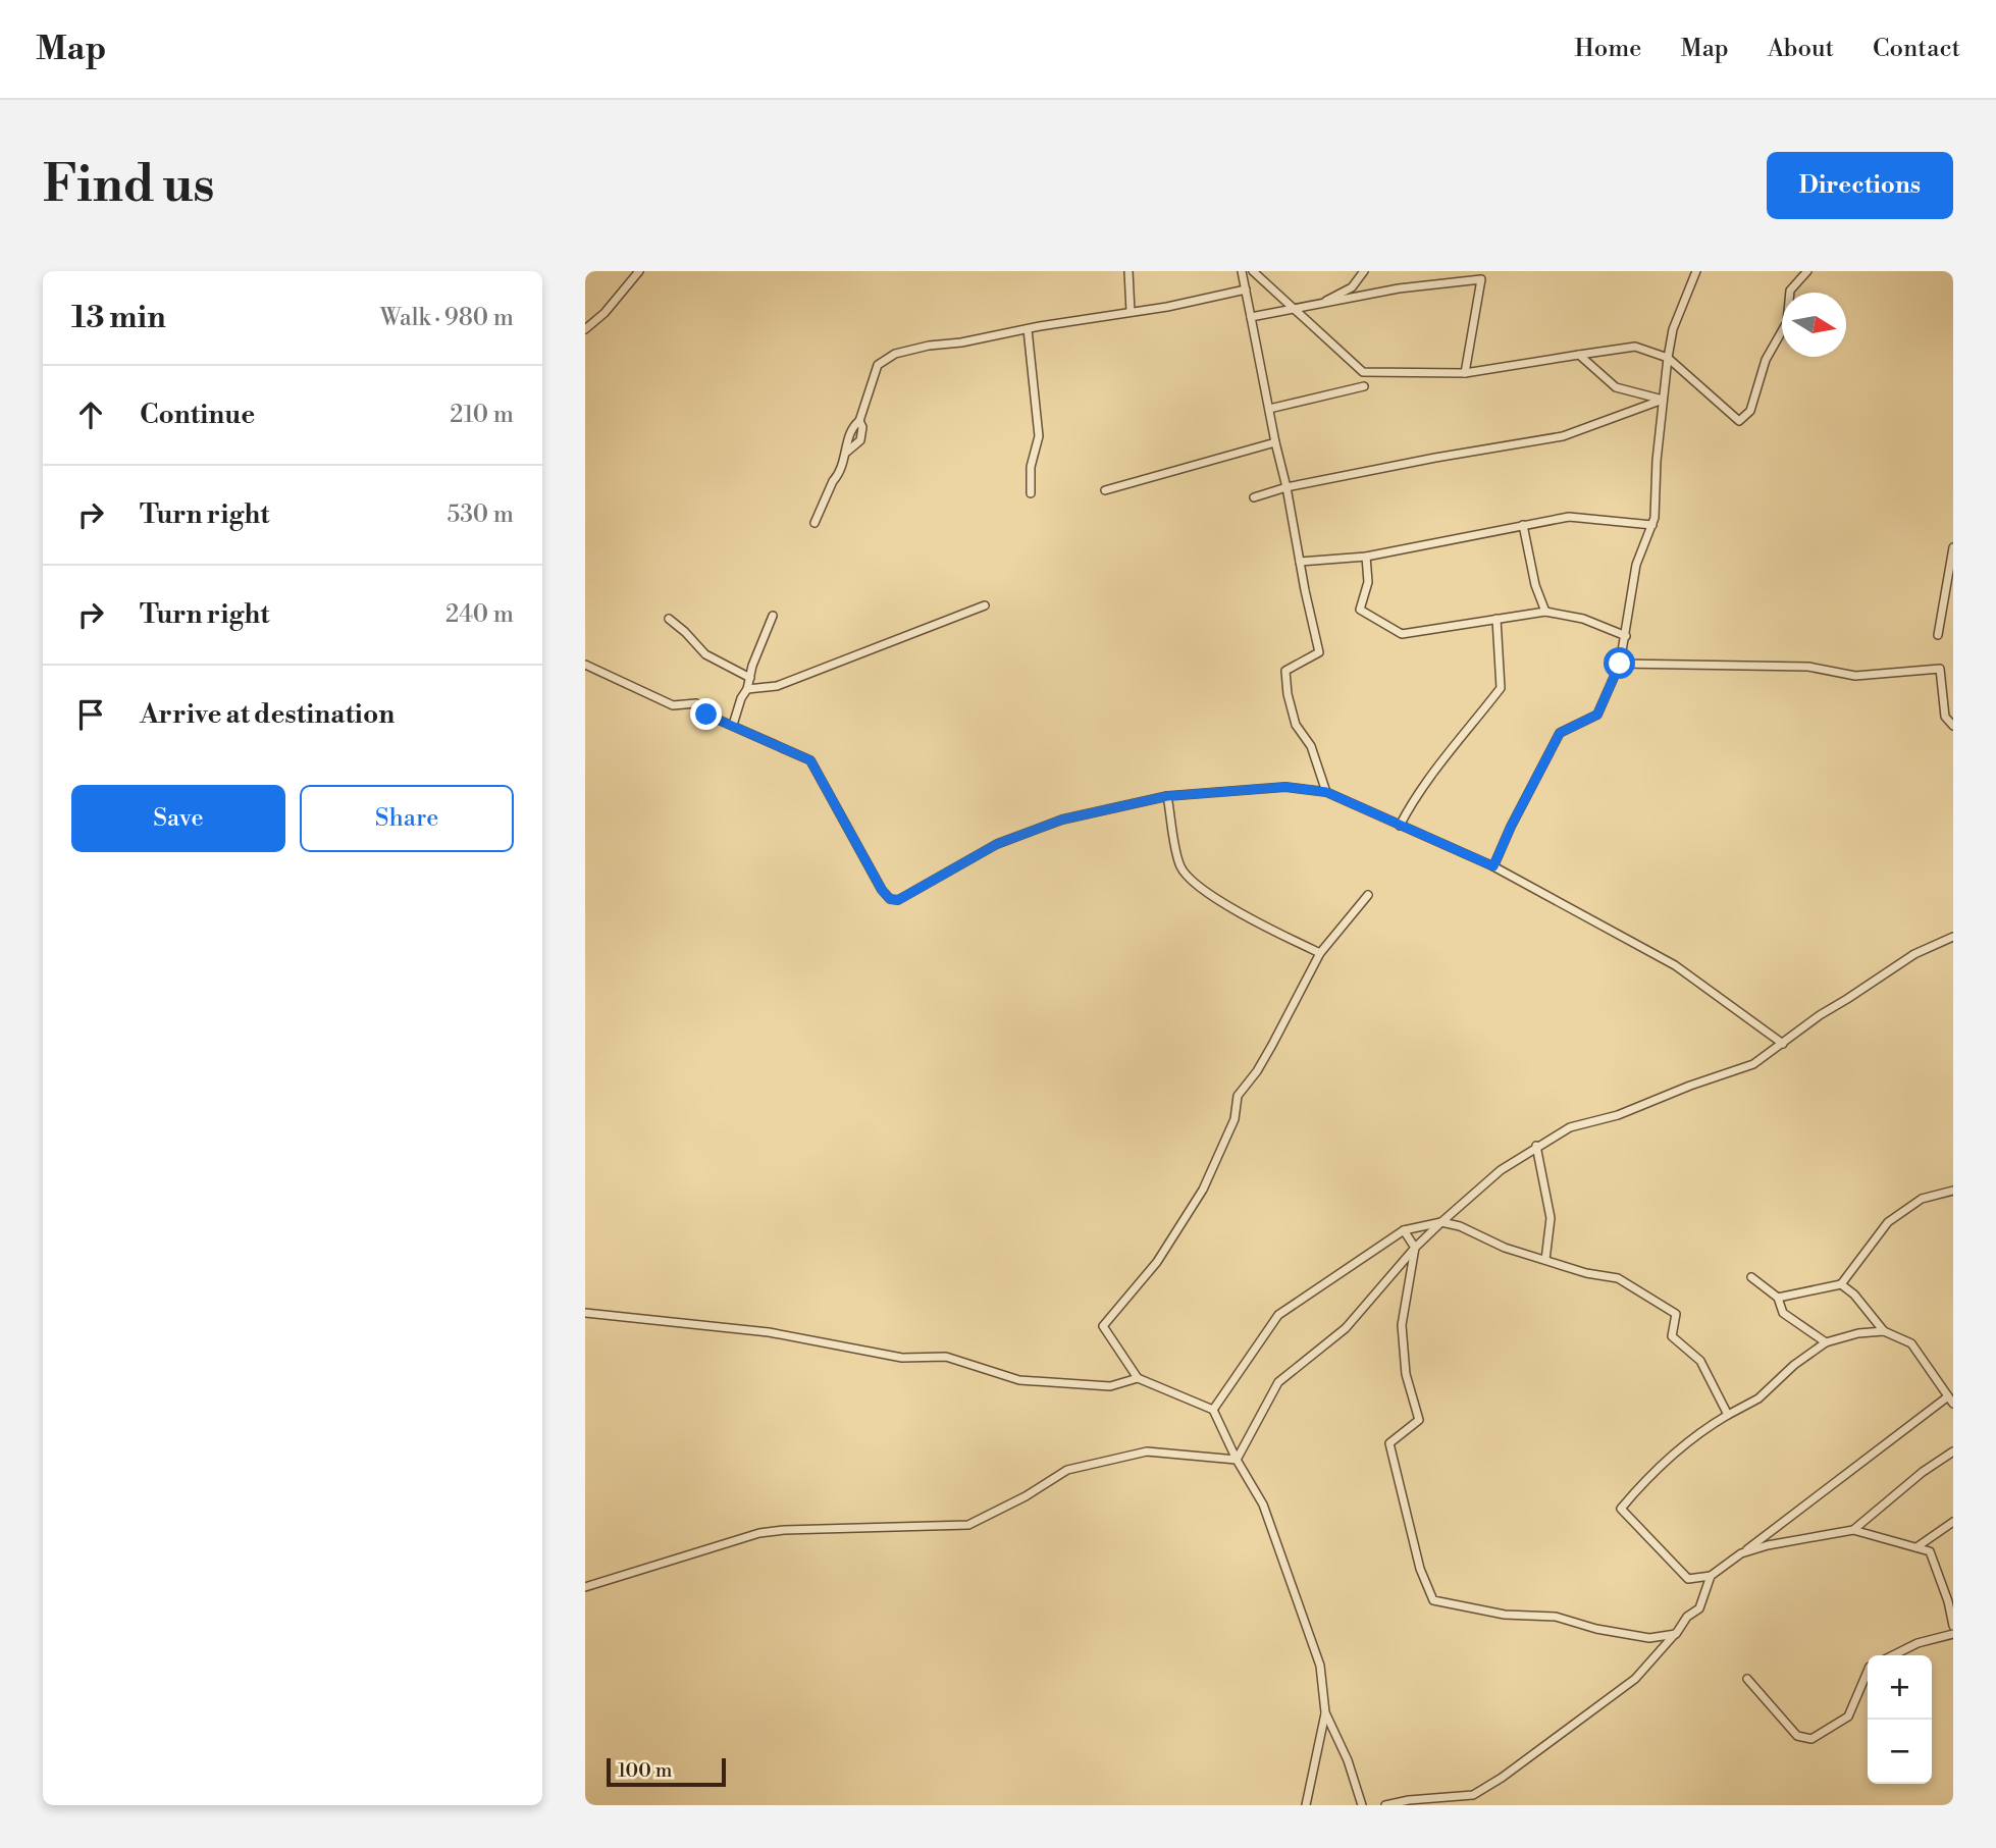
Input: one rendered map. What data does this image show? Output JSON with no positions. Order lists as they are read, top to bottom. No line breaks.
{"scale_bar":"100 m","north":"right","page":{"header":"Map","nav":["Home","Map","About","Contact"],"buttons":["Directions",["Save","Share"]],"title":"Find us","heading":["13 min","Walk · 980 m"],"list":[["Continue","210 m"],["Turn right","530 m"],["Turn right","240 m"],"Arrive at destination"],"map_buttons":["+","−"],"scale":"100 m"}}
